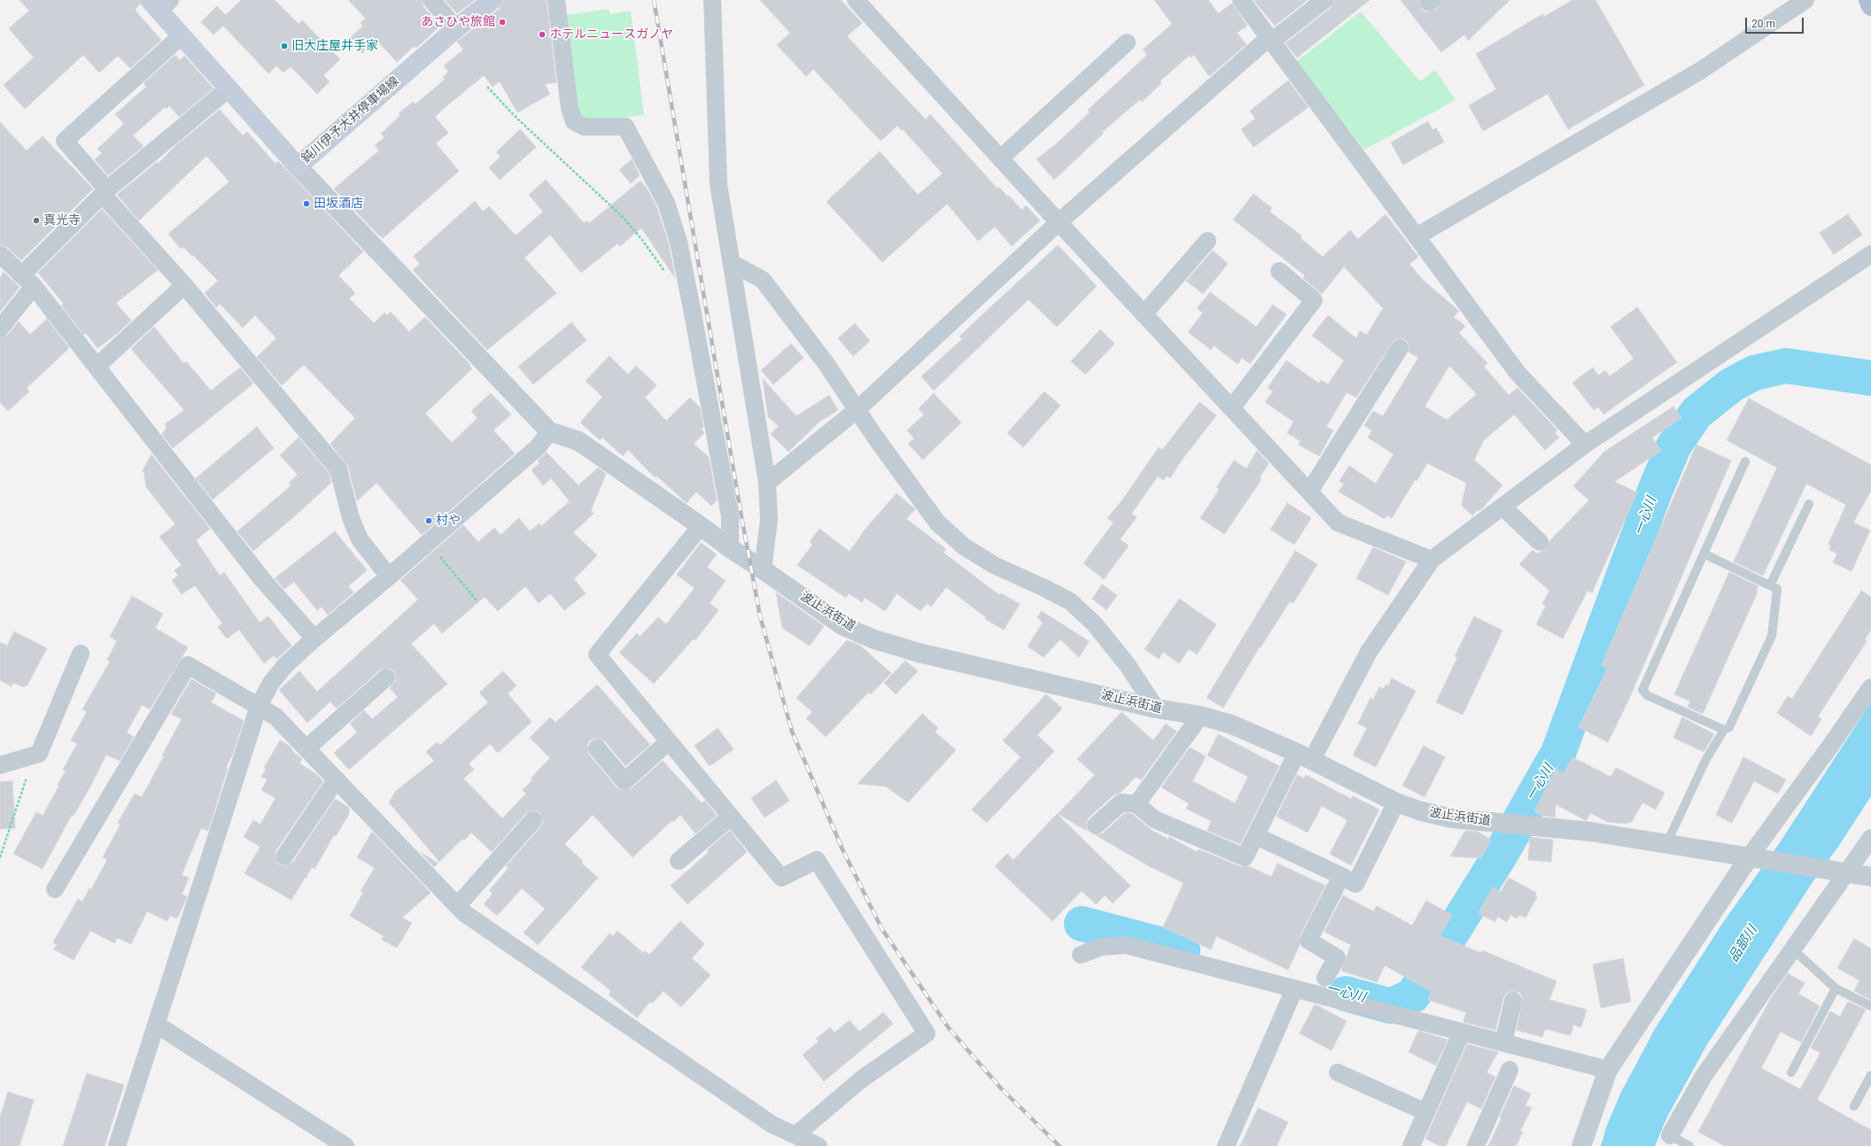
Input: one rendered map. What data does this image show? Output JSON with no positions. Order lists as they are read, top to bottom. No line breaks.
{"streets":{"main road":["鈍川伊予大井停車場線"],"street":["波止浜街道"]},"water":["一心川","品部川"],"places":["あさひや旅館","ホテルニュースガノヤ","旧大庄屋井手家","田坂酒店","真光寺","村や"],"scale_bar":"20 m"}
